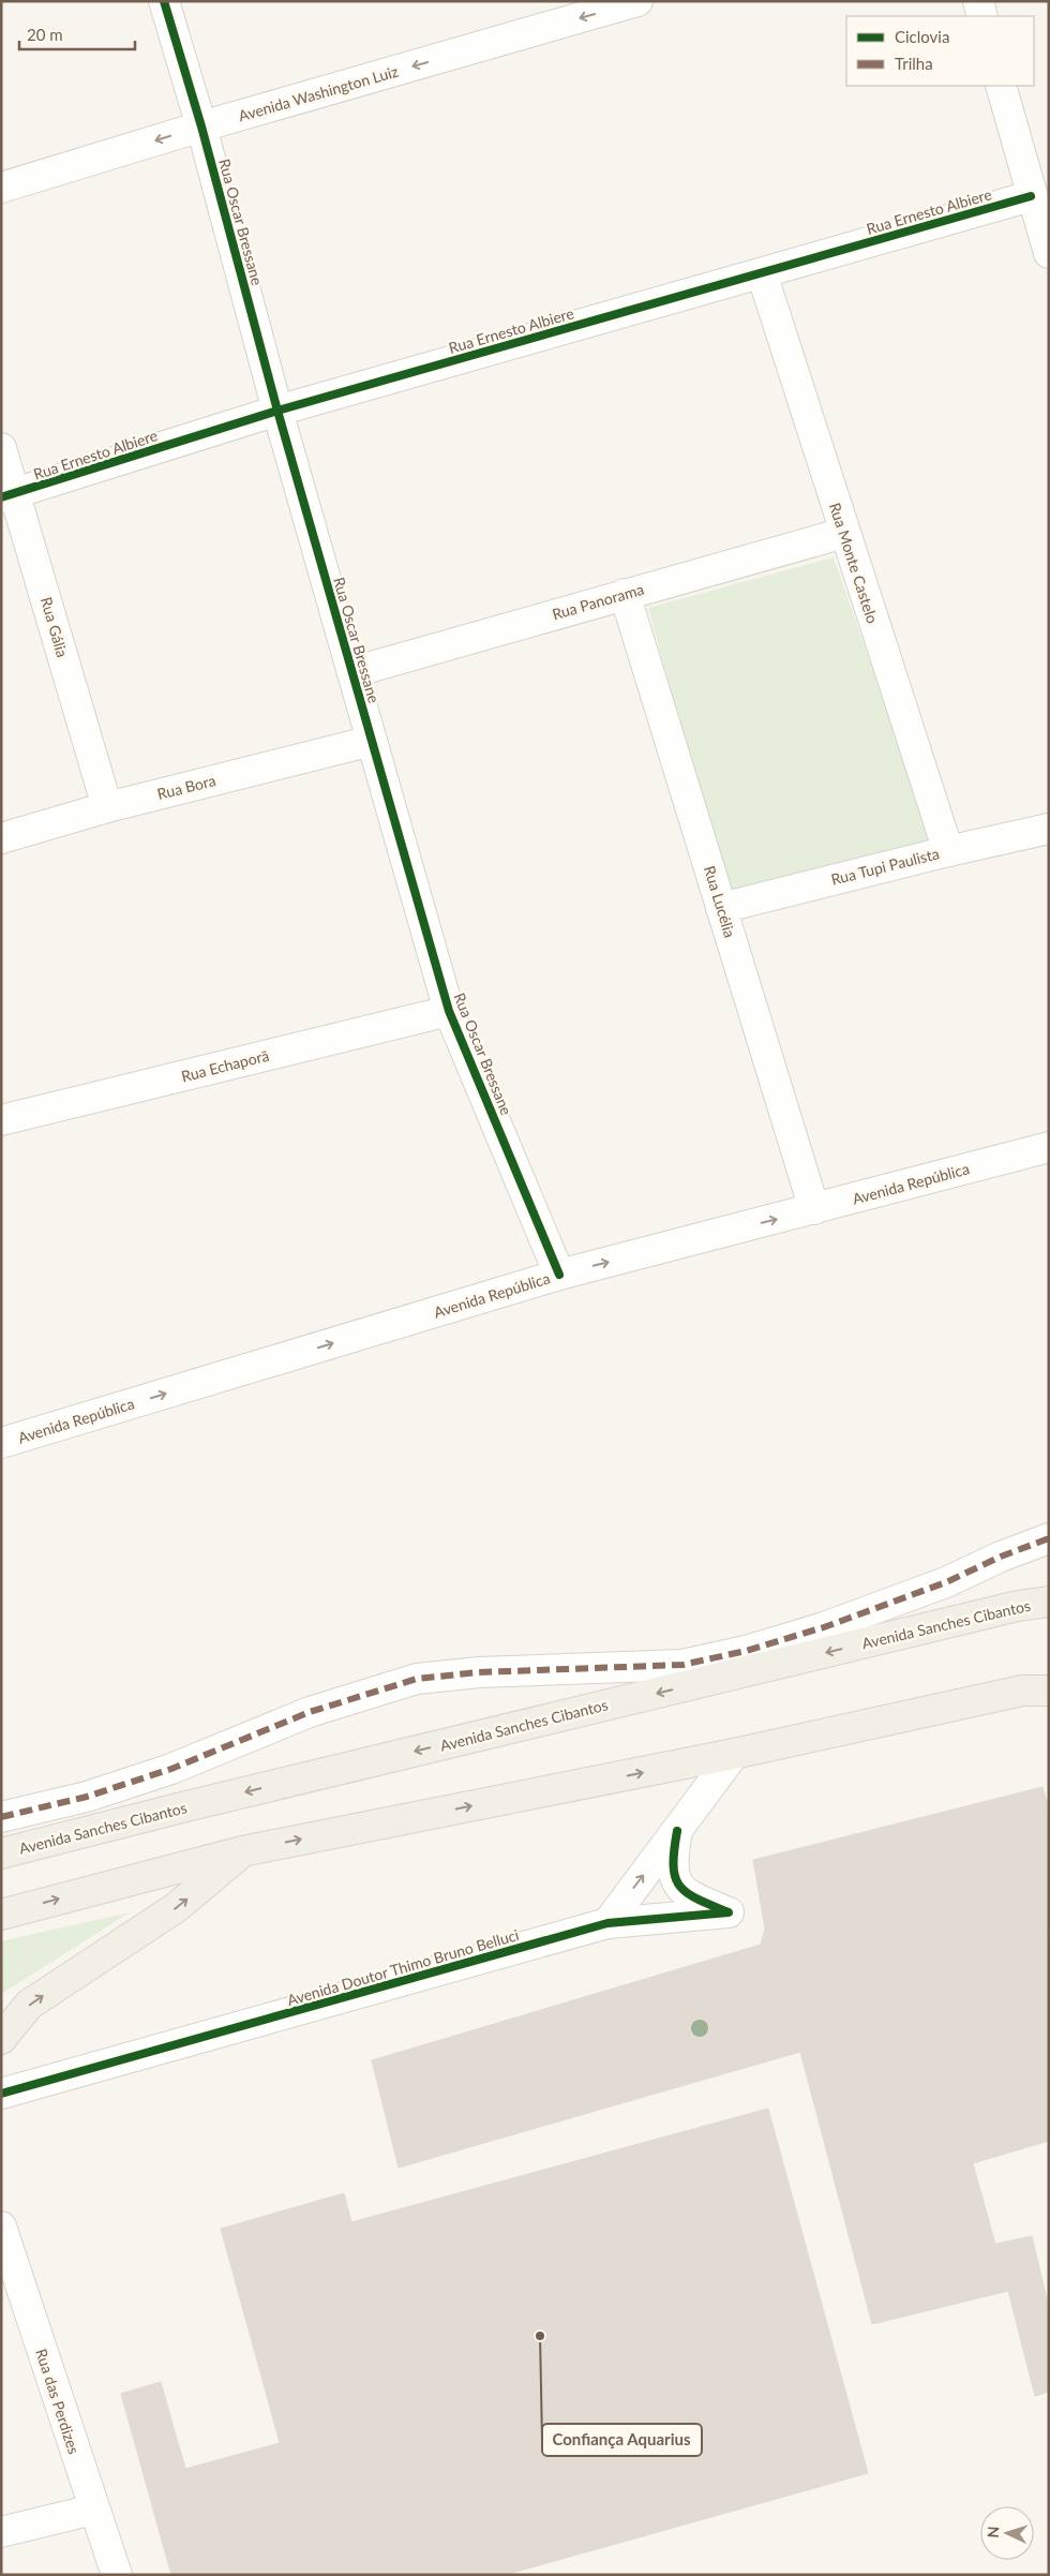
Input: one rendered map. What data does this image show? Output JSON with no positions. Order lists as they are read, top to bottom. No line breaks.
{"streets":{"main road":["Avenida Sanches Cibantos"],"street":["Avenida Washington Luiz","Rua Ernesto Albiere","Rua Oscar Bressane","Rua Monte Castelo","Rua Panorama","Rua Gália","Rua Bora","Rua Tupi Paulista","Rua Lucélia","Rua Echaporã","Avenida República","Avenida Doutor Thimo Bruno Belluci","Rua das Perdizes"]},"crossings":[["Avenida Washington Luiz","Rua Oscar Bressane"],["Rua Ernesto Albiere","Rua Oscar Bressane"],["Rua Ernesto Albiere","Rua Monte Castelo"],["Rua Ernesto Albiere","Rua Gália"],["Rua Oscar Bressane","Rua Panorama"],["Rua Oscar Bressane","Rua Bora"],["Rua Oscar Bressane","Rua Echaporã"],["Rua Oscar Bressane","Avenida República"],["Rua Monte Castelo","Rua Panorama"],["Rua Monte Castelo","Rua Tupi Paulista"],["Rua Panorama","Rua Lucélia"],["Rua Gália","Rua Bora"],["Rua Tupi Paulista","Rua Lucélia"],["Rua Lucélia","Avenida República"]],"one_way":["Avenida Washington Luiz","Avenida República"],"places":["Confiança Aquarius"],"legend":["Ciclovia","Trilha"],"scale_bar":"20 m","north":"left"}
